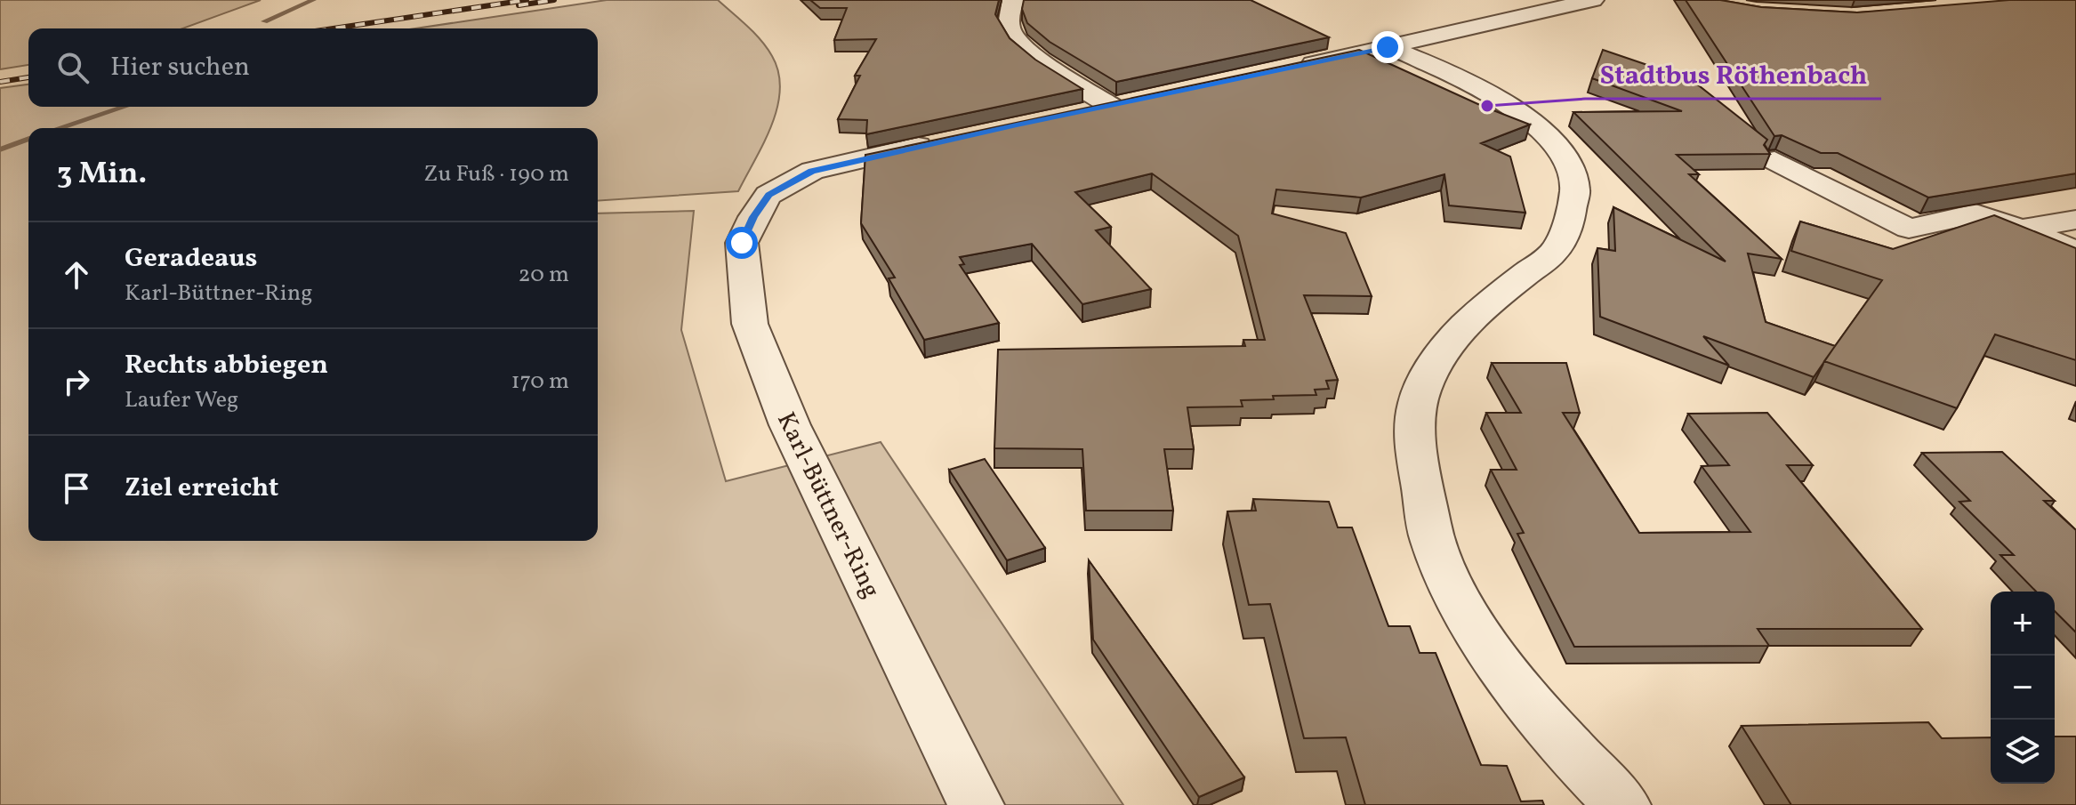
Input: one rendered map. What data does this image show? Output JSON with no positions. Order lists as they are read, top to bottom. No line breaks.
{"streets":{"street":["Karl-Büttner-Ring"]},"places":["Stadtbus Röthenbach"],"page":{"search":"Hier suchen","heading":["3 Min.","Zu Fuß · 190 m"],"list":[["Geradeaus","Karl-Büttner-Ring","20 m"],["Rechts abbiegen","Laufer Weg","170 m"],"Ziel erreicht"],"map_buttons":["+","−"]}}
